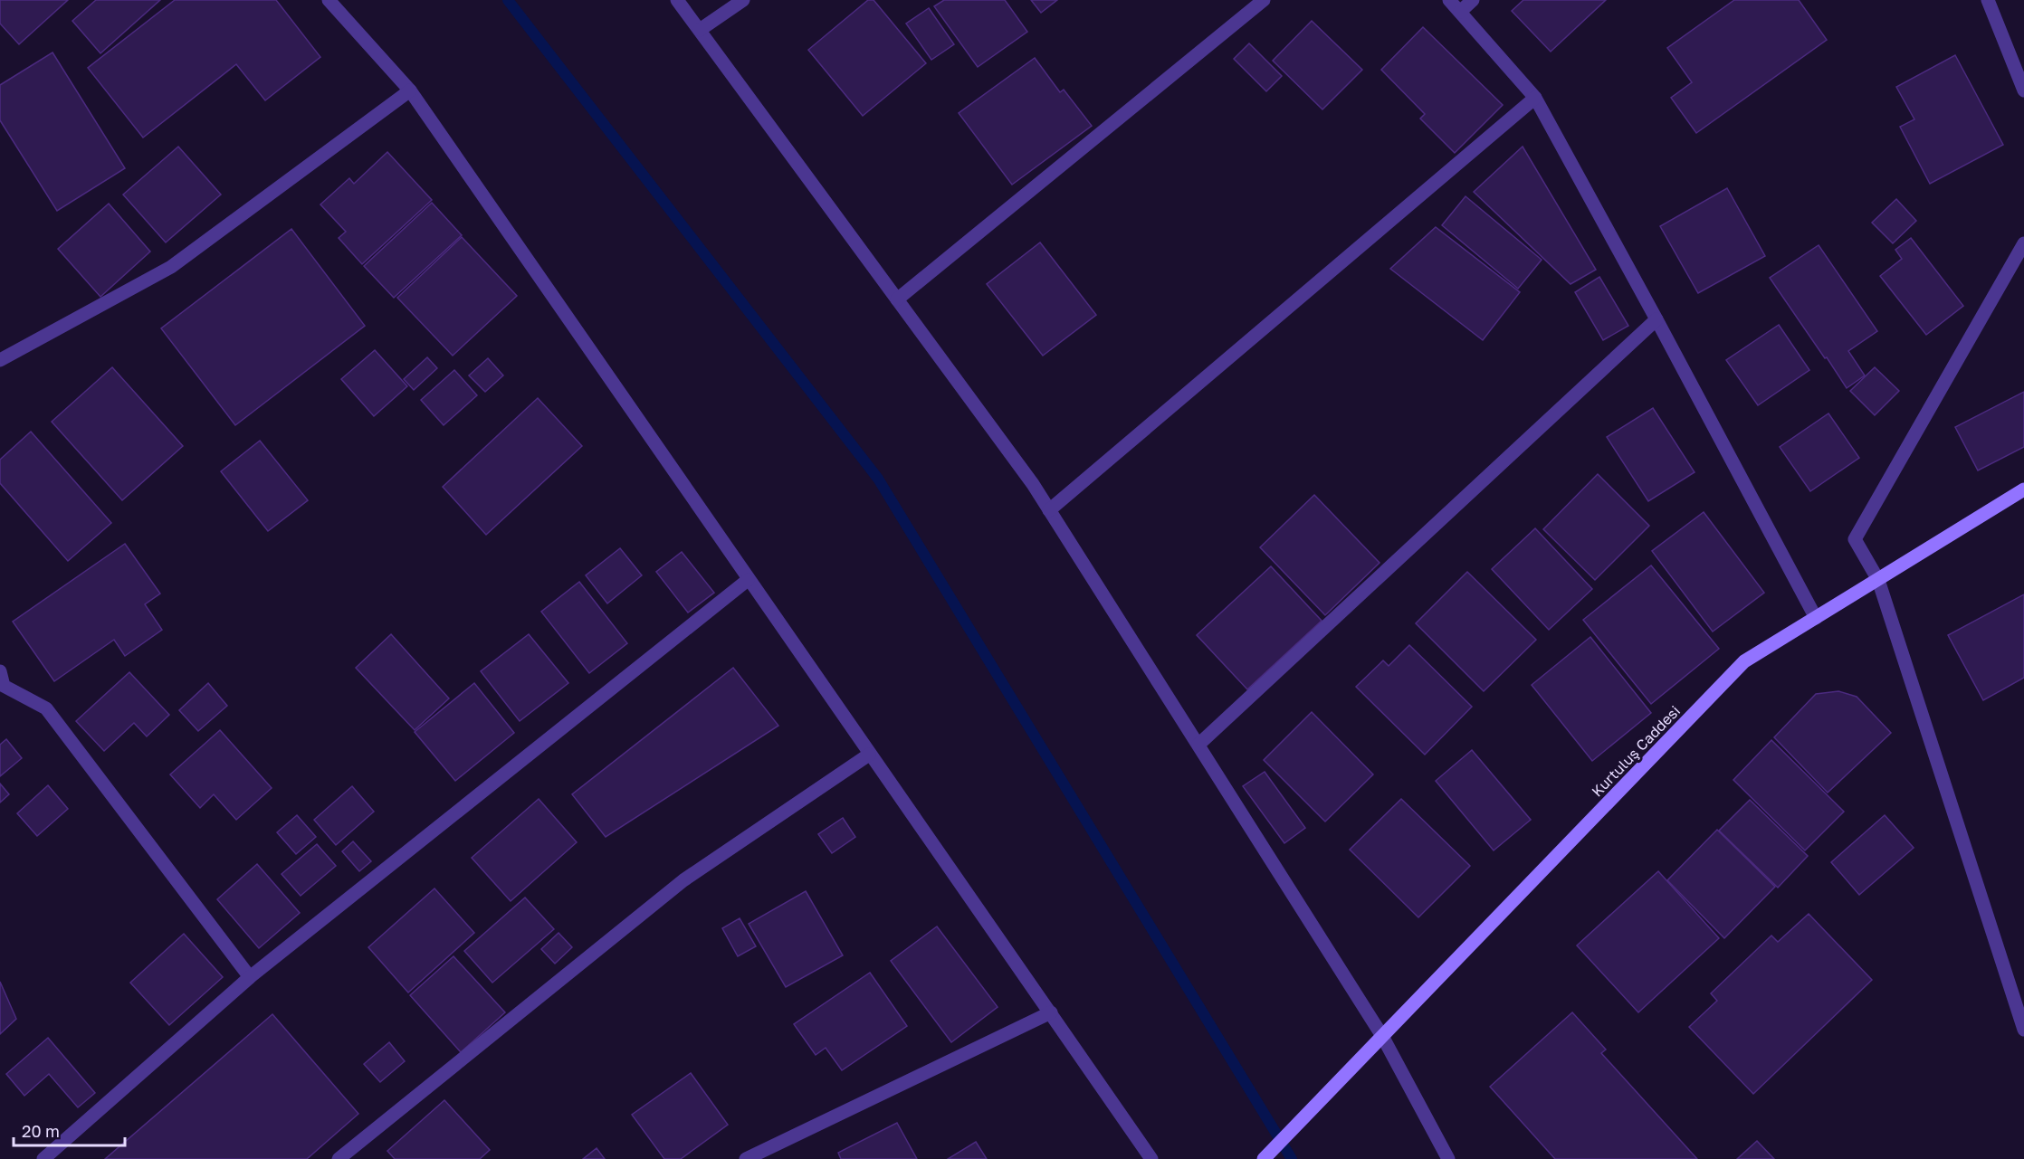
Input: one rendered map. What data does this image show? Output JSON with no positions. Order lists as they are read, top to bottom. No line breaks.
{"streets":{"main road":["Kurtuluş Caddesi"]},"scale_bar":"20 m"}
